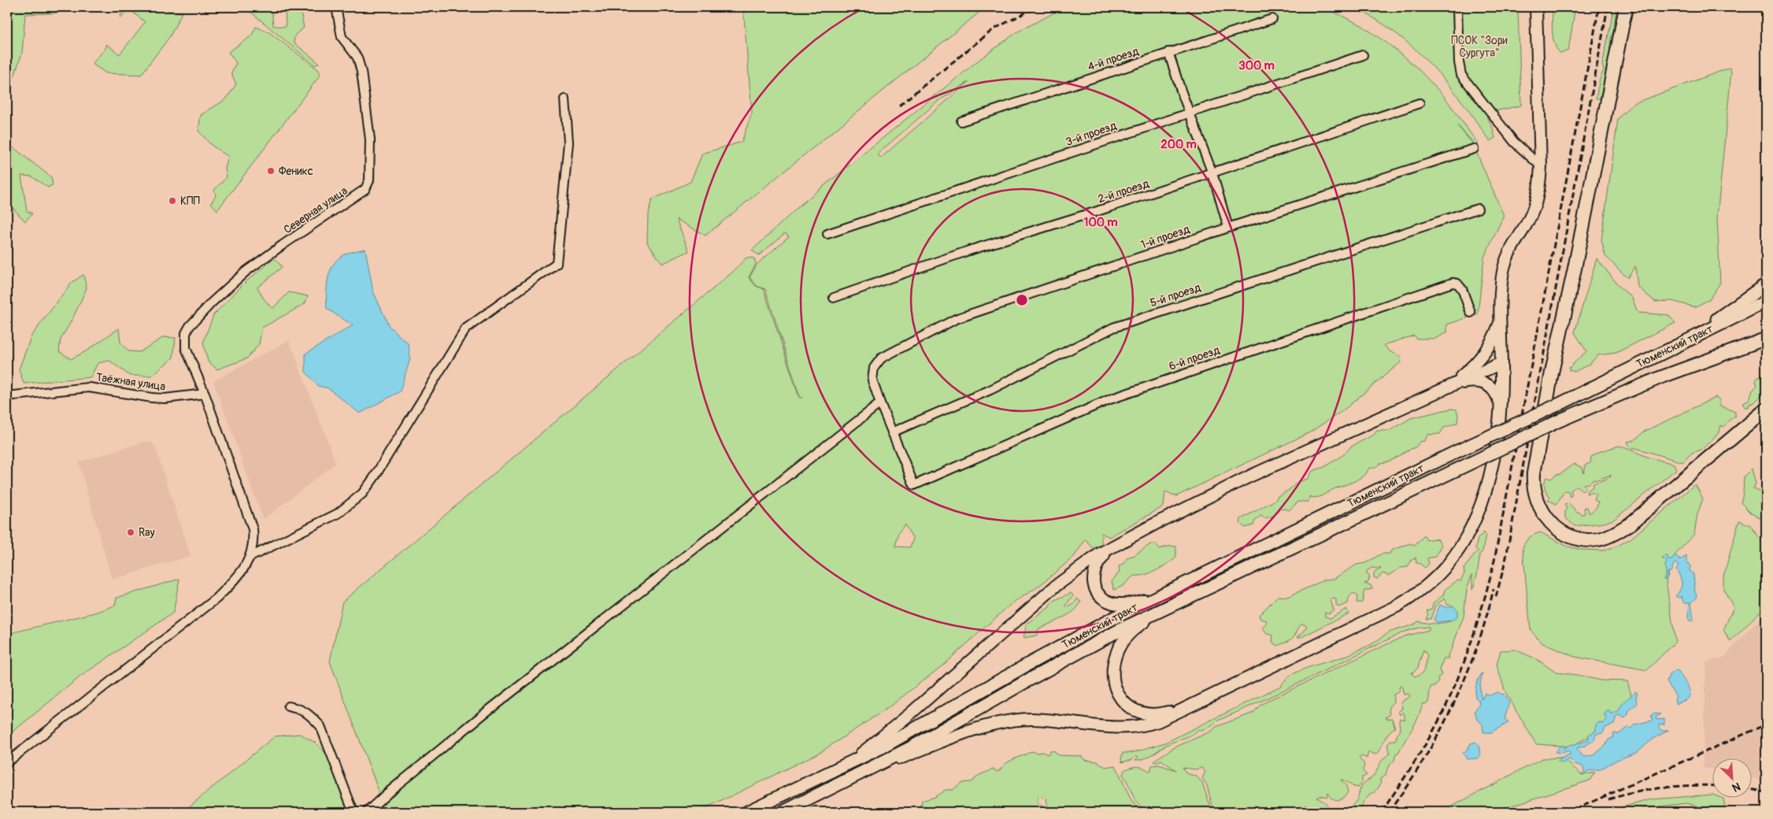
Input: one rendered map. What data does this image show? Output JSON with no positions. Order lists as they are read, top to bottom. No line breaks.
{"streets":{"main road":["Тюменский тракт"],"street":["4-й проезд","3-й проезд","2-й проезд","Северная улица","1-й проезд","5-й проезд","6-й проезд","Таёжная улица"]},"crossings":[["Северная улица","Таёжная улица"],["5-й проезд","6-й проезд"]],"parks":["ПСОК \"Зори Сургута\""],"places":["Феникс","КПП","Ray"],"north":"bottom right","rings":["300 m","200 m","100 m"]}
